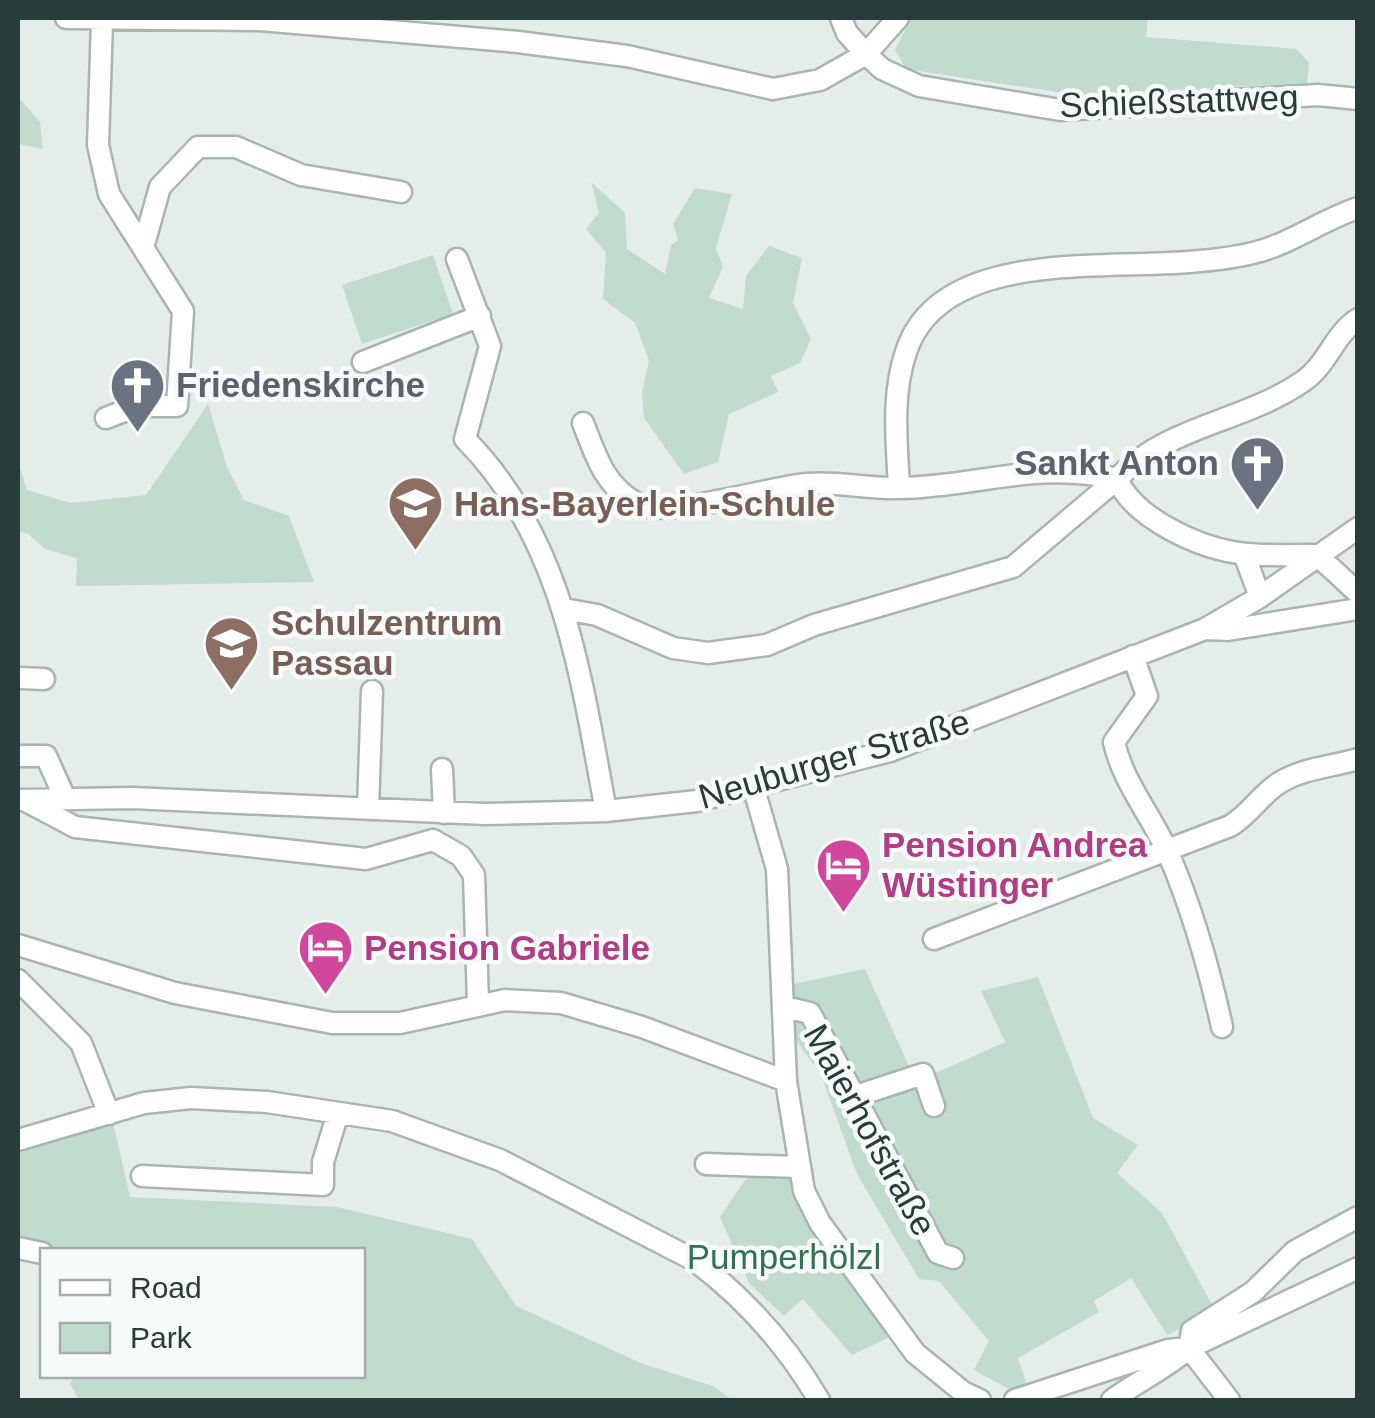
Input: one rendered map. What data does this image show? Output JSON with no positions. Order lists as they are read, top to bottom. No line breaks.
{"streets":{"street":["Schießstattweg","Neuburger Straße","Maierhofstraße"]},"crossings":[["Neuburger Straße","Maierhofstraße"]],"parks":["Pumperhölzl"],"places":{"church":["Friedenskirche","Sankt Anton"],"school or university":["Hans-Bayerlein-Schule","Schulzentrum Passau"],"hotel":["Pension Andrea Wüstinger","Pension Gabriele"]},"legend":["Road","Park"]}
